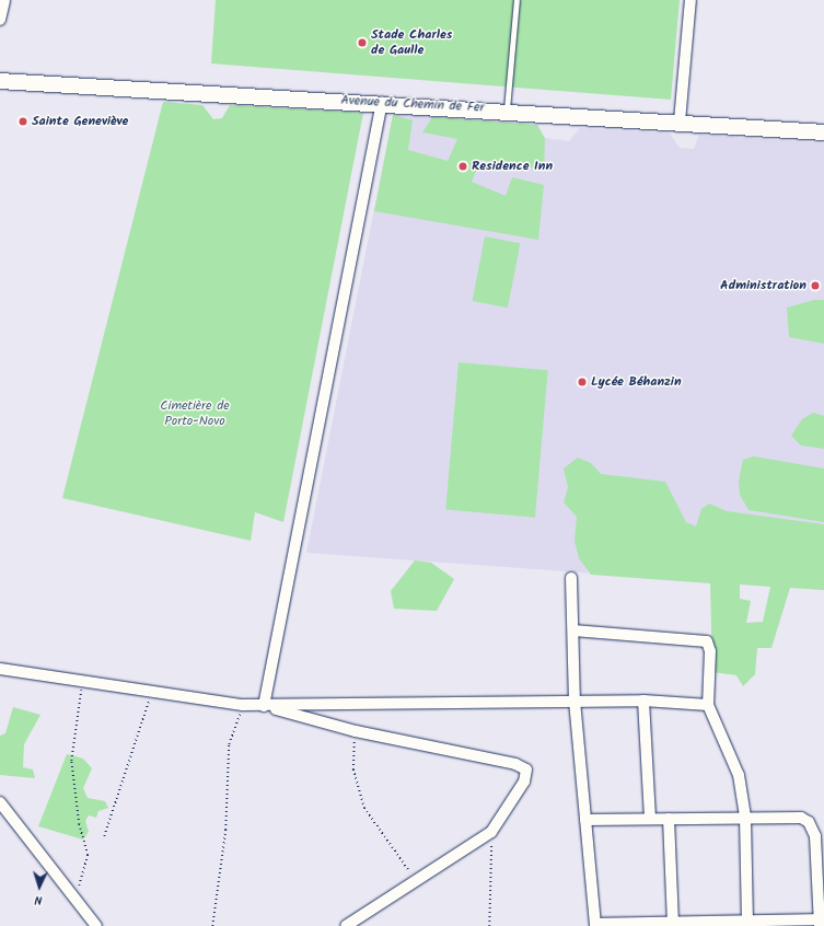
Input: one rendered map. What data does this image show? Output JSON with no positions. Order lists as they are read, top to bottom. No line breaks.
{"streets":{"street":["Avenue du Chemin de Fer"]},"parks":["Cimetière de Porto-Novo"],"places":["Stade Charles de Gaulle","Sainte Geneviève","Residence Inn","Administration","Lycée Béhanzin"],"north":"bottom"}
